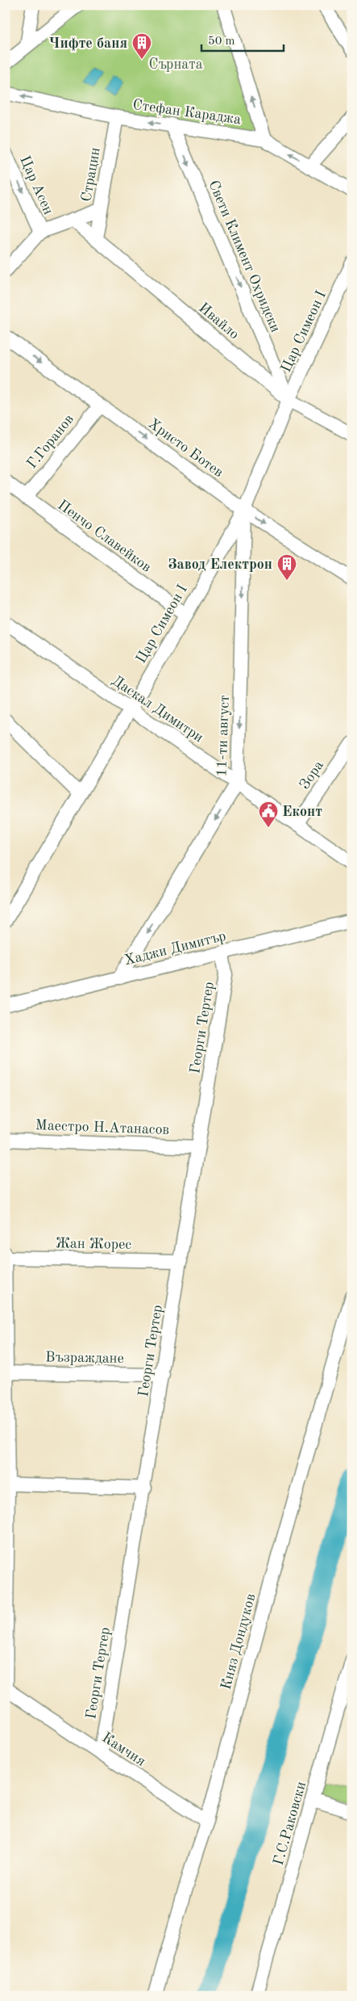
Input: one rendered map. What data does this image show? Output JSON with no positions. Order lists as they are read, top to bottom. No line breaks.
{"streets":{"street":["Стефан Караджа","Страцин","Цар Асен","Свети Климент Охридски","Ивайло","Цар Симеон I","Г.Горанов","Христо Ботев","Пенчо Славейков","Даскал Димитри","11-ти август","Зора","Хаджи Димитър","Георги Тертер","Маестро Н.Атанасов","Жан Жорес","Възраждане","Княз Дондуков","Камчия","Г.С.Раковски"]},"crossings":[["Стефан Караджа","Страцин"],["Стефан Караджа","Свети Климент Охридски"],["Страцин","Ивайло"],["Свети Климент Охридски","Ивайло"],["Свети Климент Охридски","Цар Симеон I"],["Ивайло","Цар Симеон I"],["Цар Симеон I","Христо Ботев"],["Цар Симеон I","Пенчо Славейков"],["Цар Симеон I","Даскал Димитри"],["Цар Симеон I","11-ти август"],["Г.Горанов","Христо Ботев"],["Г.Горанов","Пенчо Славейков"],["Христо Ботев","11-ти август"],["Даскал Димитри","11-ти август"],["Даскал Димитри","Зора"],["11-ти август","Хаджи Димитър"],["Хаджи Димитър","Георги Тертер"],["Георги Тертер","Маестро Н.Атанасов"],["Георги Тертер","Жан Жорес"],["Георги Тертер","Възраждане"],["Георги Тертер","Камчия"],["Княз Дондуков","Камчия"]],"one_way":["Стефан Караджа","Цар Асен","Свети Климент Охридски","Христо Ботев","11-ти август"],"parks":["Сърната"],"places":{"building":["Чифте баня","Завод Електрон"],"public building":["Еконт"]},"scale_bar":"50 m"}
